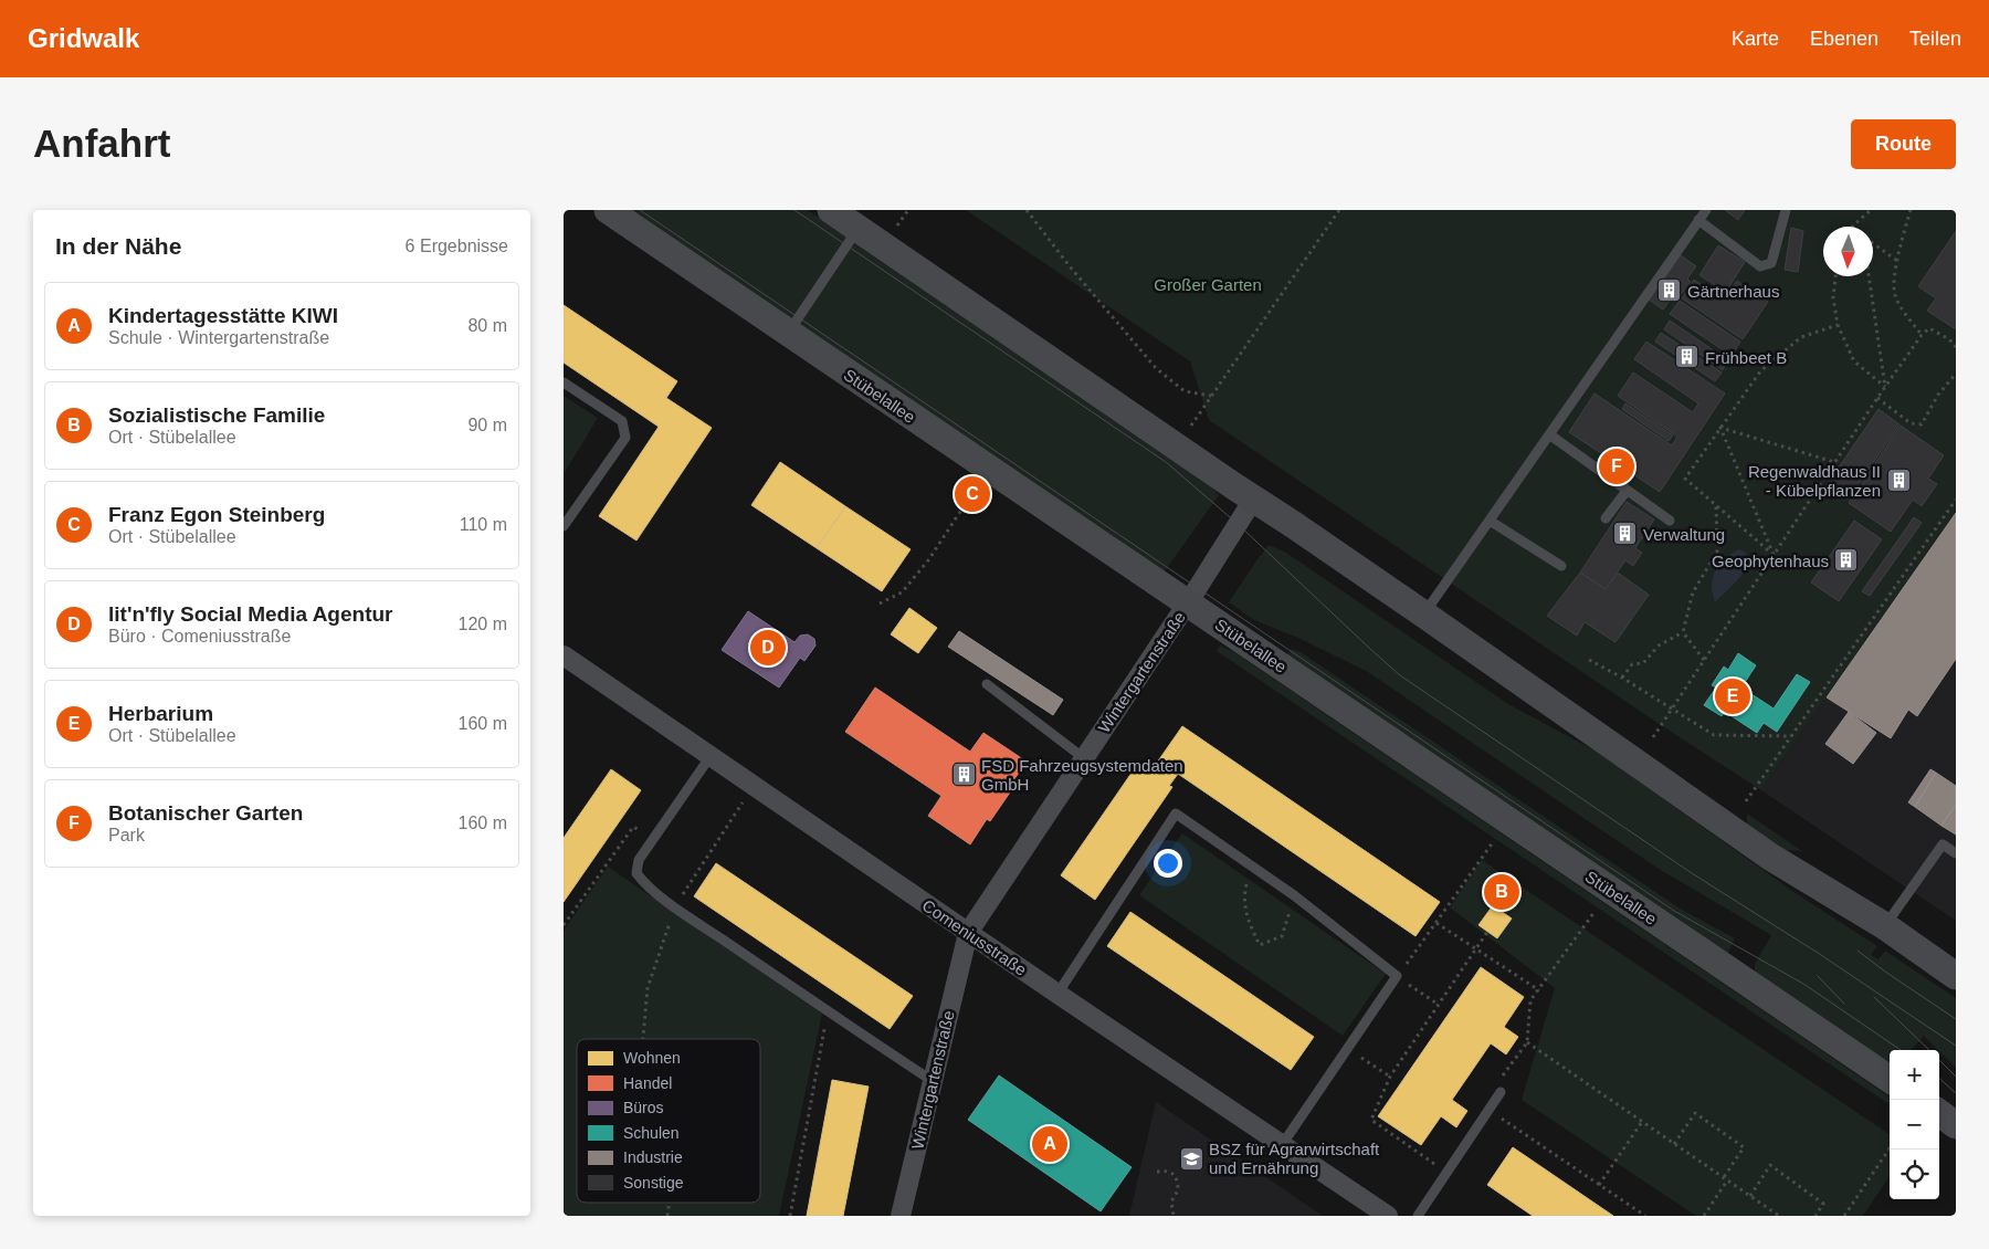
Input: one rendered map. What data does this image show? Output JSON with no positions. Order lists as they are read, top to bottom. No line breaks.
{"streets":{"main road":["Stübelallee"],"street":["Wintergartenstraße","Comeniusstraße"]},"crossings":[["Stübelallee","Wintergartenstraße"],["Wintergartenstraße","Comeniusstraße"]],"parks":["Großer Garten"],"places":{"building":["Gärtnerhaus","Frühbeet B","Regenwaldhaus II - Kübelpflanzen","Verwaltung","Geophytenhaus","FSD Fahrzeugsystemdaten GmbH"],"school or university":["BSZ für Agrarwirtschaft und Ernährung"]},"legend":["Wohnen","Handel","Büros","Schulen","Industrie","Sonstige"],"north":"bottom","page":{"header":"Gridwalk","nav":["Karte","Ebenen","Teilen"],"buttons":"Route","title":"Anfahrt","heading":["In der Nähe","6 Ergebnisse"],"list":[{"mark":"A","name":"Kindertagesstätte KIWI","note":"Schule · Wintergartenstraße","value":"80 m"},{"mark":"B","name":"Sozialistische Familie","note":"Ort · Stübelallee","value":"90 m"},{"mark":"C","name":"Franz Egon Steinberg","note":"Ort · Stübelallee","value":"110 m"},{"mark":"D","name":"lit'n'fly Social Media Agentur","note":"Büro · Comeniusstraße","value":"120 m"},{"mark":"E","name":"Herbarium","note":"Ort · Stübelallee","value":"160 m"},{"mark":"F","name":"Botanischer Garten","note":"Park","value":"160 m"}],"pins":["F","C","D","E","B","A"],"map_buttons":["+","−"]}}
